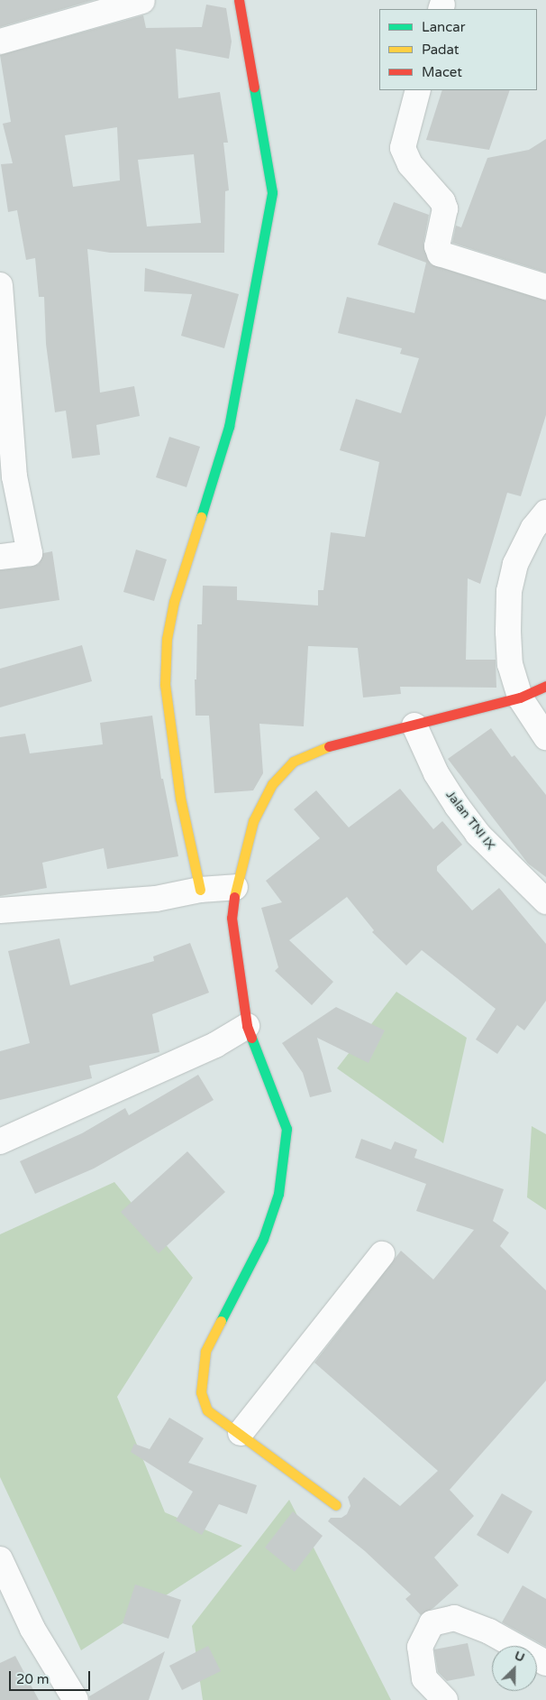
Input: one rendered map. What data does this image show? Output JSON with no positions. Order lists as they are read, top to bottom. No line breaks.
{"streets":{"street":["Jalan TNI IX"]},"legend":["Lancar","Padat","Macet"],"scale_bar":"20 m","north":"top right"}
